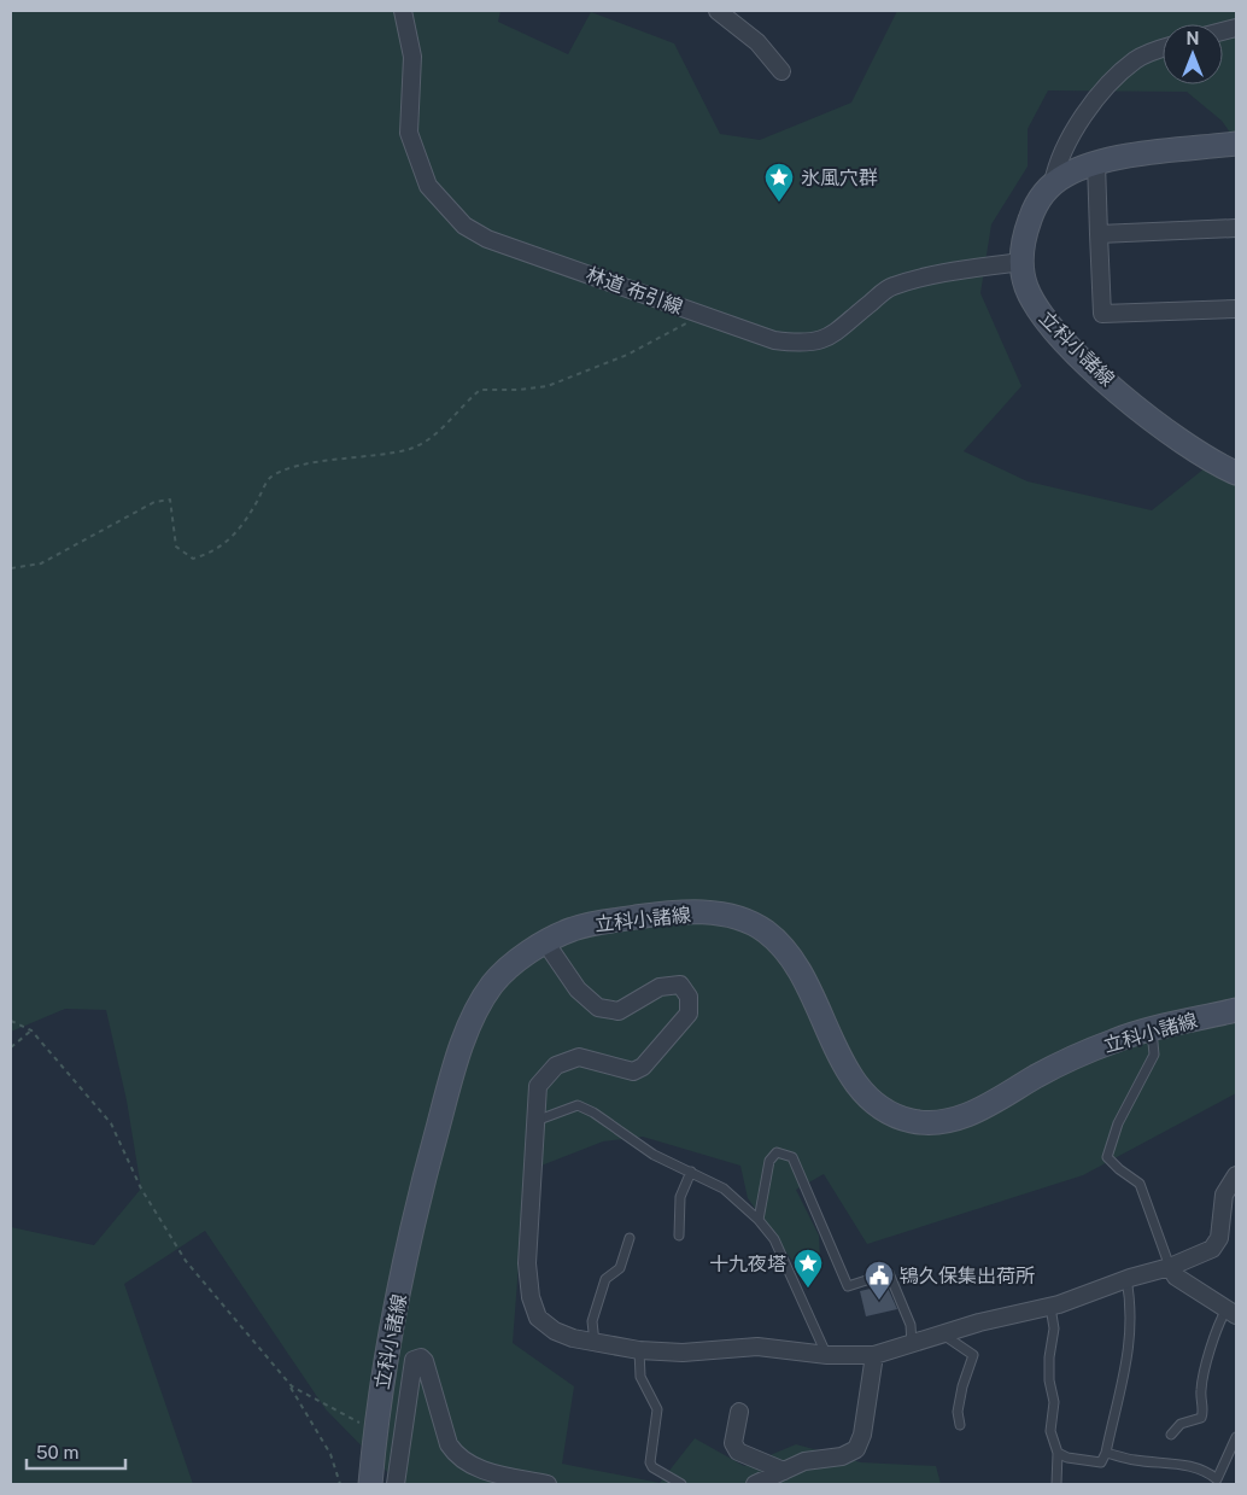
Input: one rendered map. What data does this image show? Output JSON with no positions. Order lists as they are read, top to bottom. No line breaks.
{"streets":{"main road":["立科小諸線"],"street":["林道 布引線"]},"crossings":[["林道 布引線","立科小諸線"]],"places":{"place":["氷風穴群","十九夜塔"],"public building":["鴇久保集出荷所"]},"scale_bar":"50 m","north":"top"}
